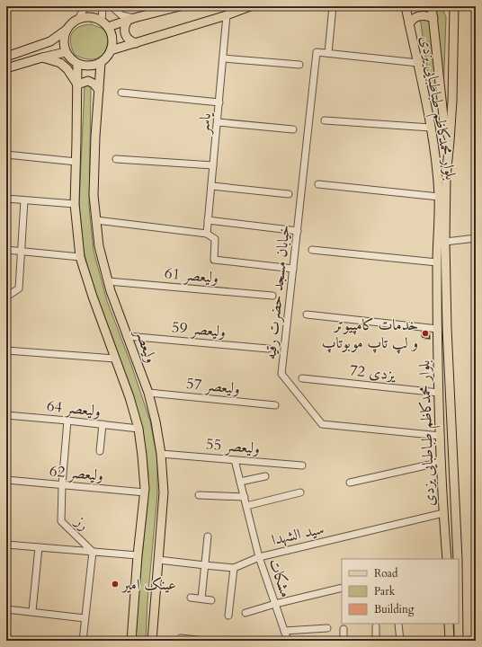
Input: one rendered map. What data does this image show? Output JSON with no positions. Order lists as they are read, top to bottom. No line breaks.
{"streets":{"main road":["بلوار محمدکاظم طباطبایی یزدی","ولیعصر"],"street":["یاسر","ولیعصر 61","خیابان مسجد حضرت رقیه","ولیعصر 59","یزدی 72","ولیعصر 57","ولیعصر 64","ولیعصر 55","ولیعصر 62","رز","سید الشهدا","مشکات"]},"crossings":[["بلوار محمدکاظم طباطبایی یزدی","خیابان مسجد حضرت رقیه"],["بلوار محمدکاظم طباطبایی یزدی","یزدی 72"],["بلوار محمدکاظم طباطبایی یزدی","سید الشهدا"],["ولیعصر 61","ولیعصر"],["ولیعصر 59","ولیعصر"],["ولیعصر","ولیعصر 57"],["ولیعصر","ولیعصر 55"],["ولیعصر","سید الشهدا"],["ولیعصر 64","رز"],["ولیعصر 55","مشکات"],["ولیعصر 62","رز"],["سید الشهدا","مشکات"]],"places":["خدمات کامپیوتر و لپ تاپ موبوتاپ","عینک امیر"],"legend":["Road","Park","Building"]}
